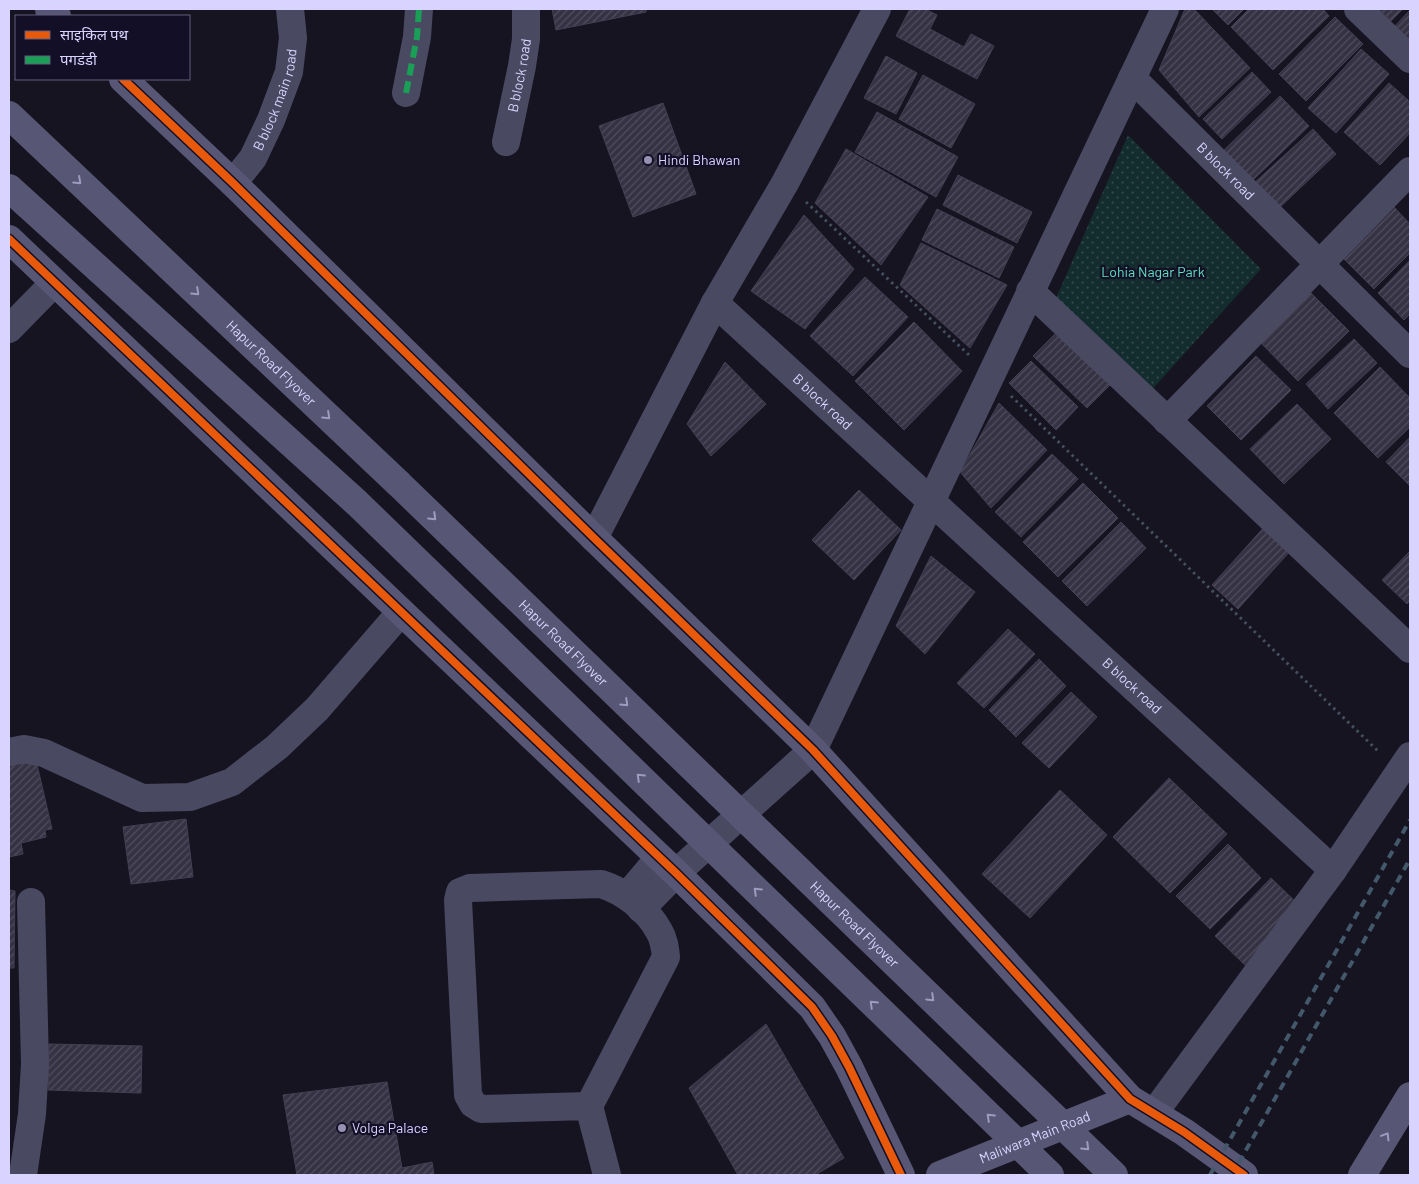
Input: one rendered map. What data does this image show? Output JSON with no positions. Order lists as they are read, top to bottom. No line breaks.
{"streets":{"street":["B block road","B block main road","Hapur Road Flyover","Maliwara Main Road"]},"parks":["Lohia Nagar Park"],"places":["Hindi Bhawan","Volga Palace"],"legend":["साइकिल पथ","पगडंडी"]}
